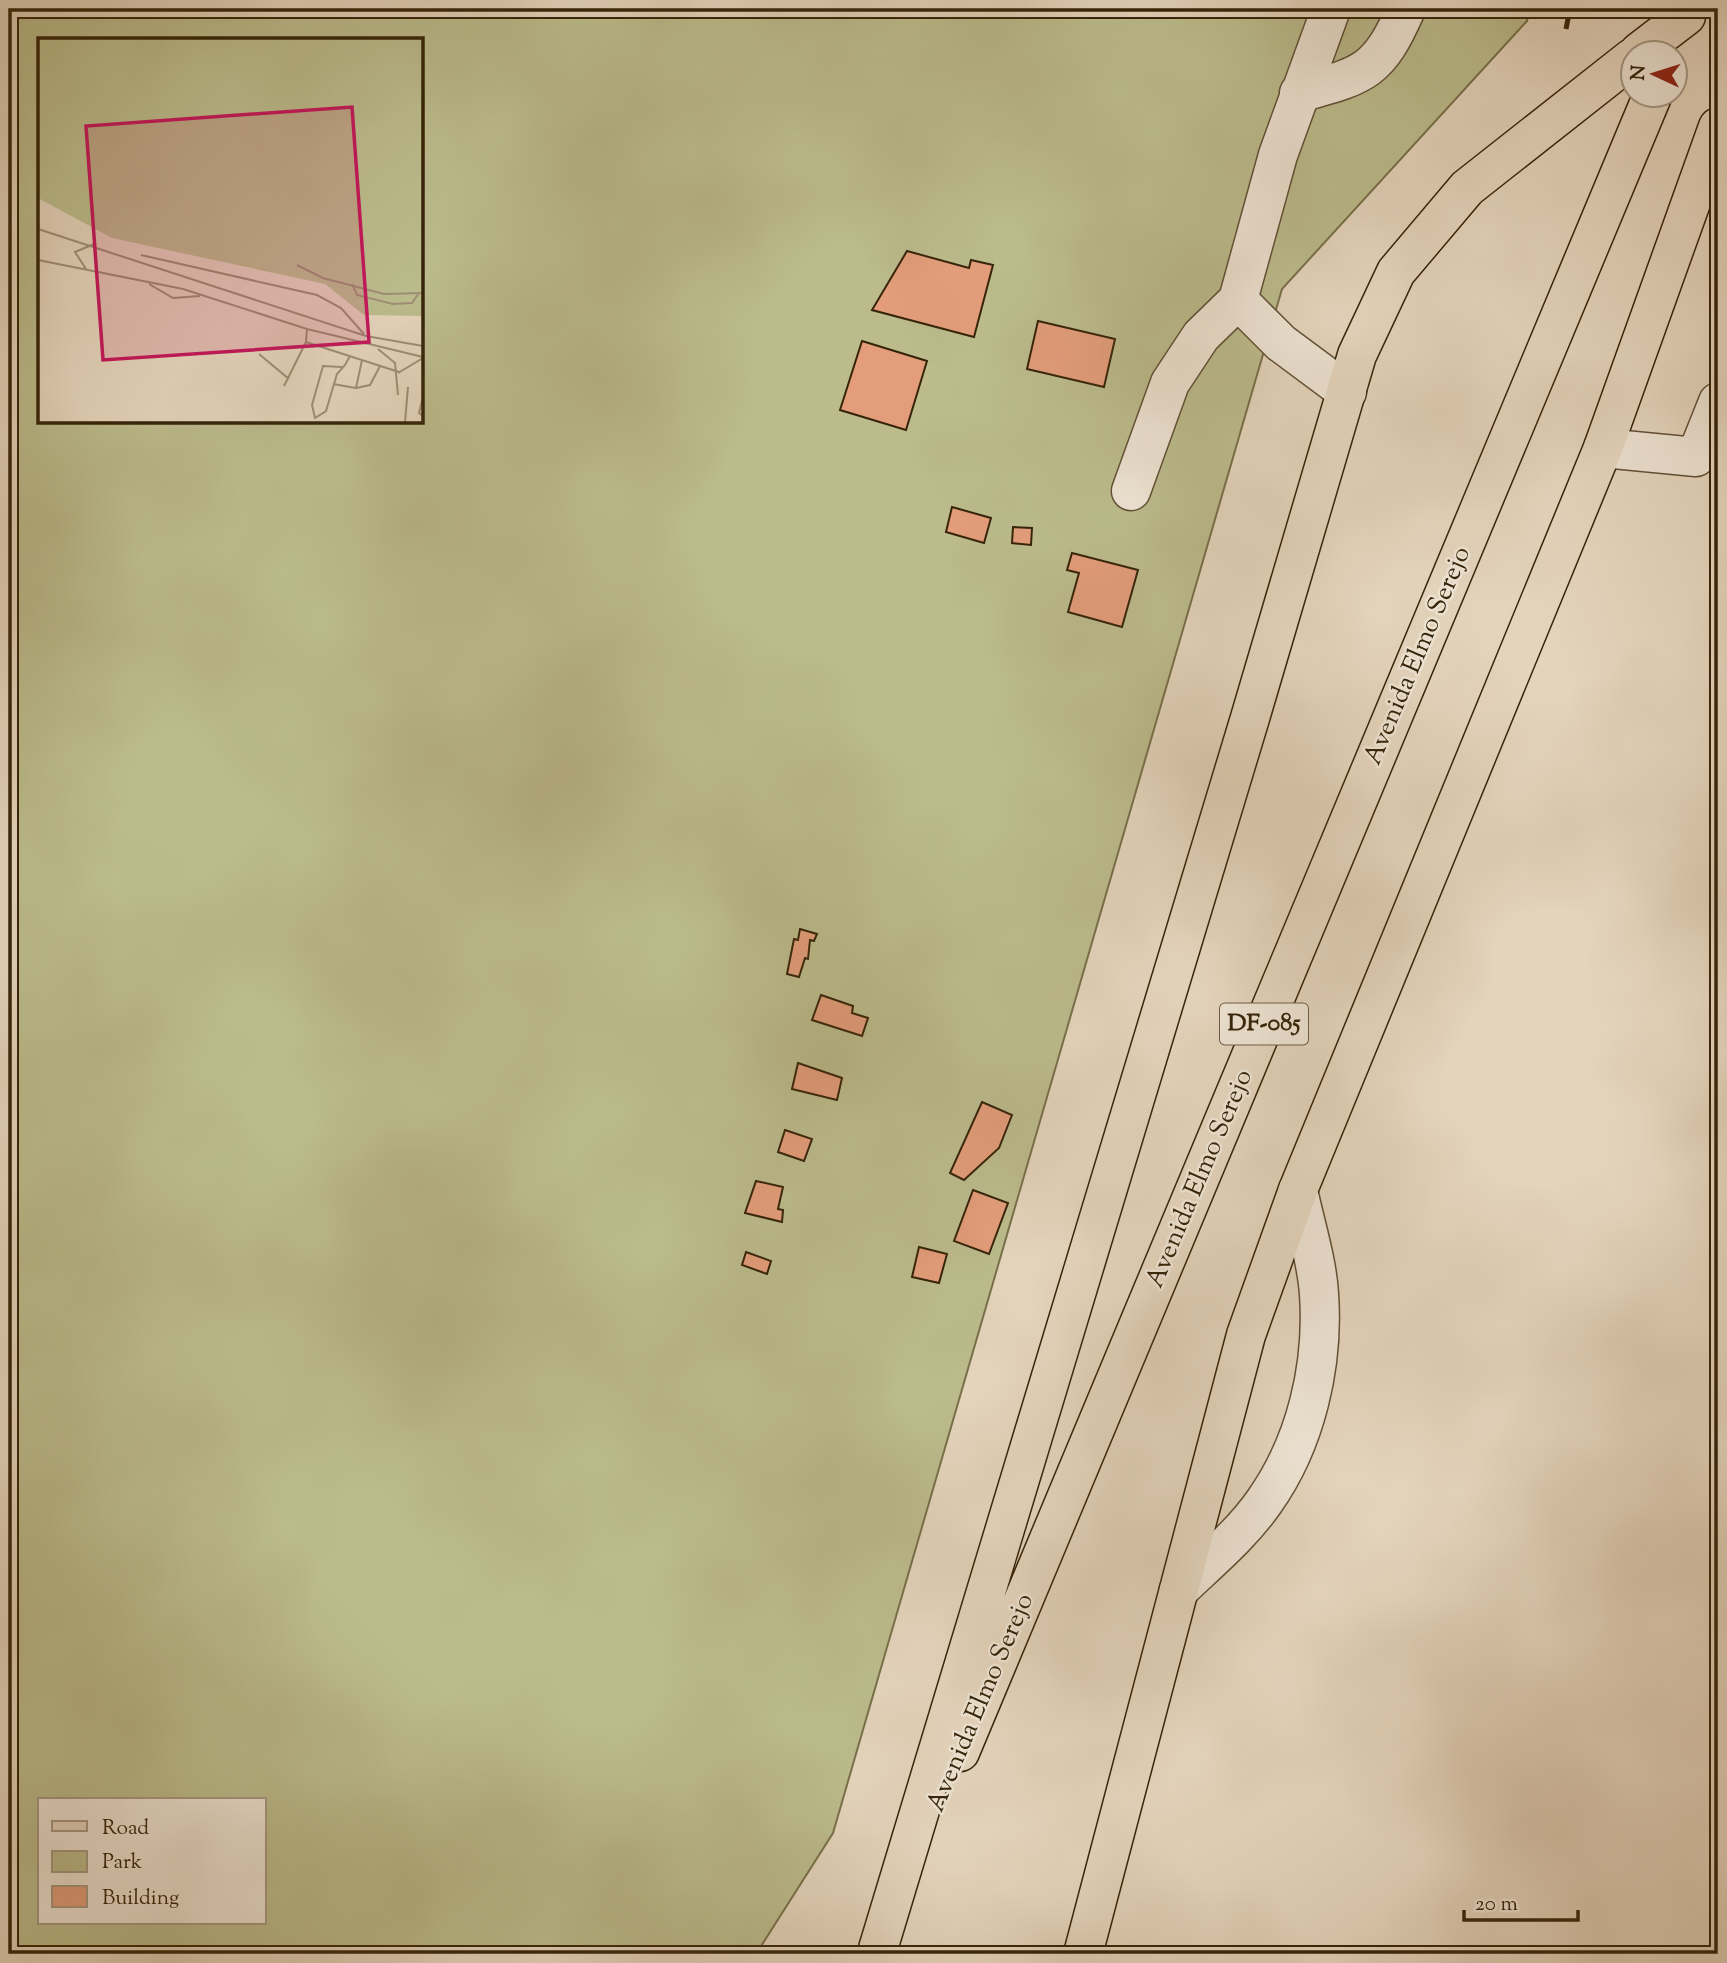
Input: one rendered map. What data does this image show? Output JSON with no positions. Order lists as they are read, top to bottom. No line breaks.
{"streets":{"main road":["Avenida Elmo Serejo","DF-085"]},"legend":["Road","Park","Building"],"scale_bar":"20 m","north":"left"}
